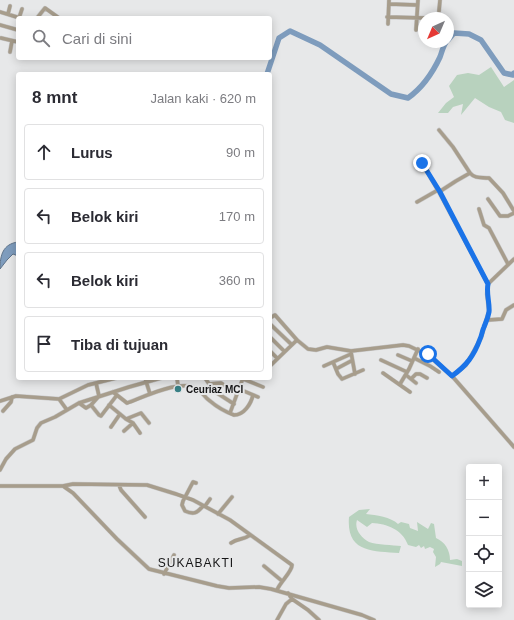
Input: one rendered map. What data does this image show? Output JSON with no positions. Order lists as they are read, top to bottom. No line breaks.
{"districts":["SUKABAKTI"],"places":["Ceuriaz MCI"],"north":"bottom left","page":{"search":"Cari di sini","heading":["8 mnt","Jalan kaki · 620 m"],"list":[["Lurus","90 m"],["Belok kiri","170 m"],["Belok kiri","360 m"],"Tiba di tujuan"],"map_buttons":["+","−"]}}
